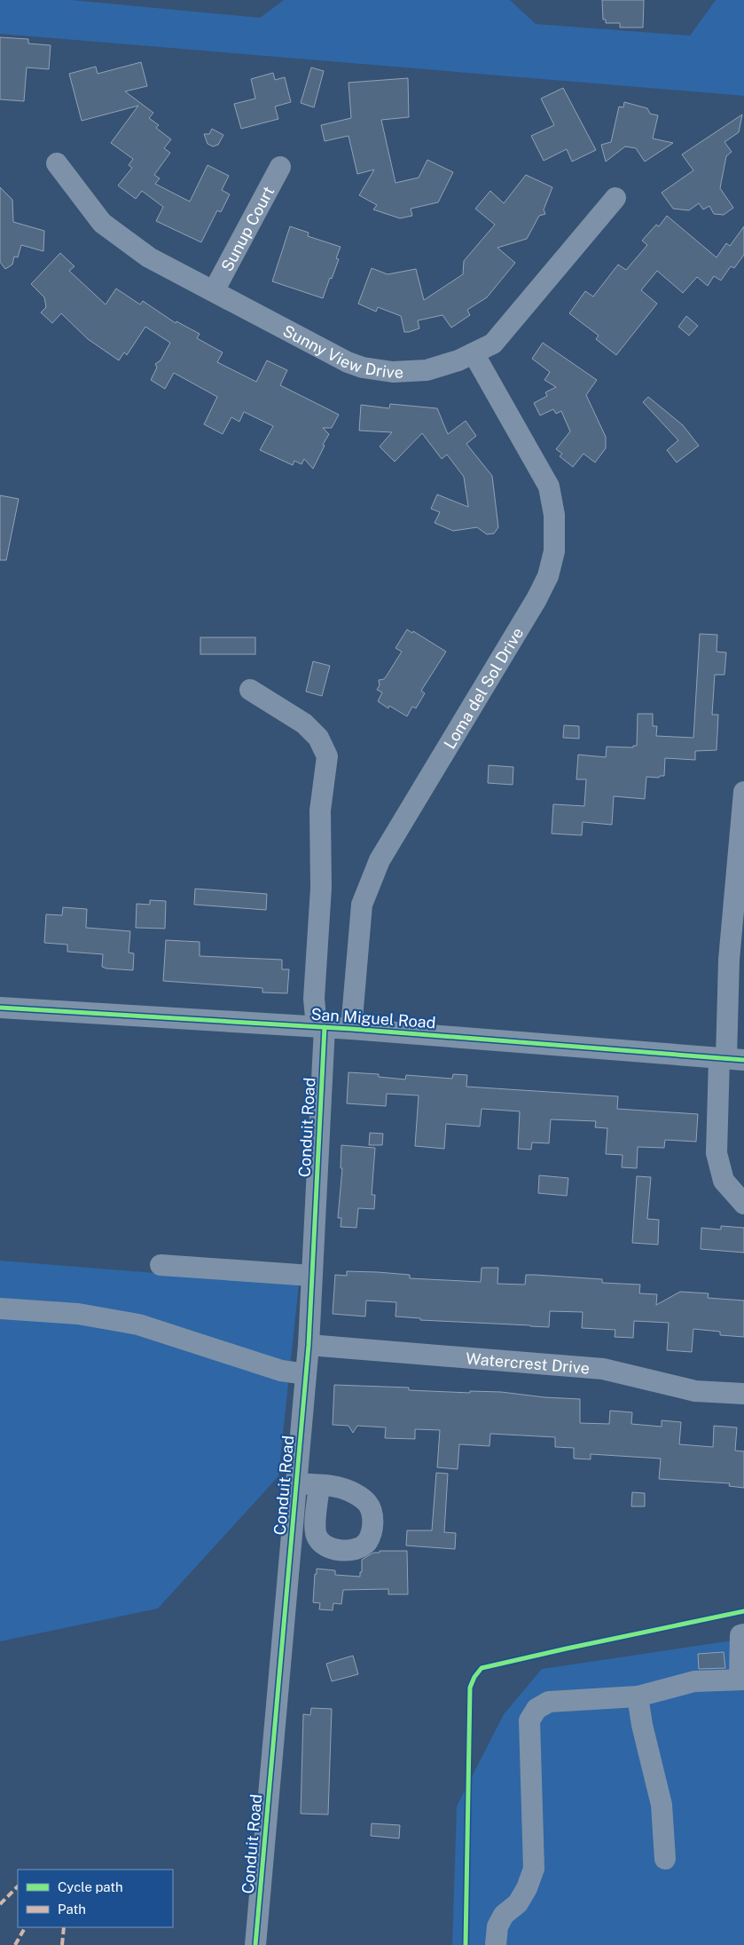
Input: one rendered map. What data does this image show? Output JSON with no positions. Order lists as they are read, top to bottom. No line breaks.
{"streets":{"street":["Sunup Court","Sunny View Drive","Loma del Sol Drive","San Miguel Road","Conduit Road","Watercrest Drive"]},"crossings":[["Sunup Court","Sunny View Drive"],["Sunny View Drive","Loma del Sol Drive"],["Loma del Sol Drive","San Miguel Road"],["San Miguel Road","Conduit Road"],["Conduit Road","Watercrest Drive"]],"legend":["Cycle path","Path"]}
